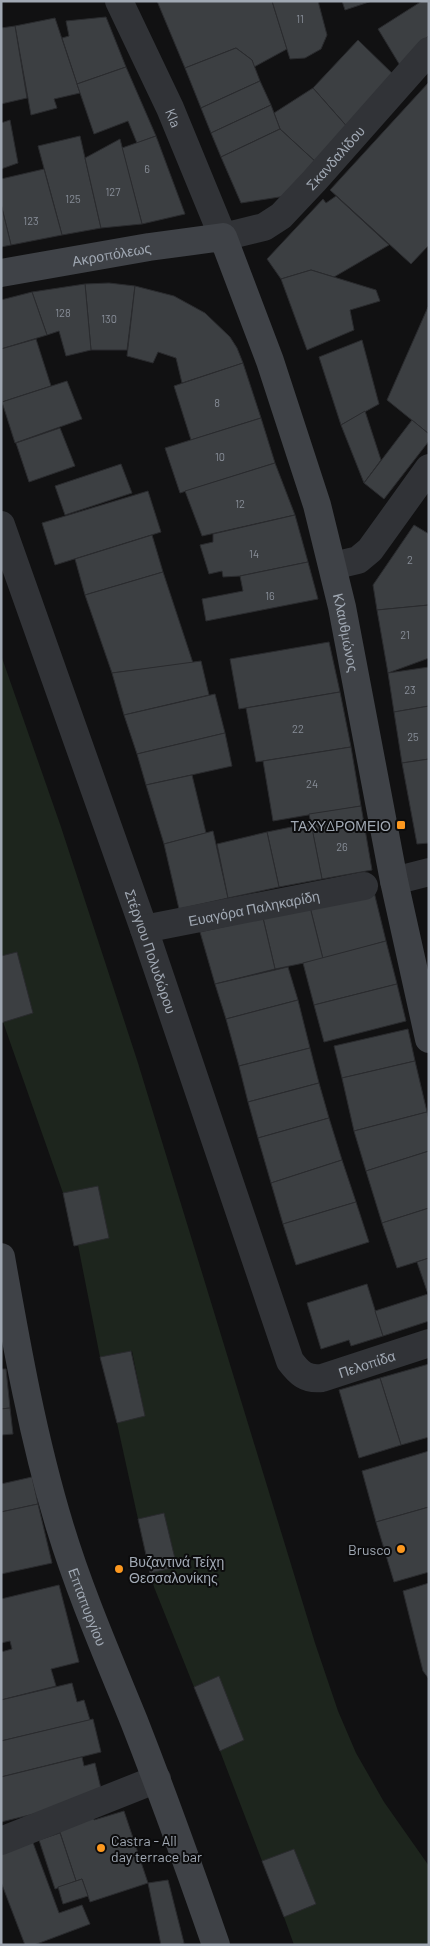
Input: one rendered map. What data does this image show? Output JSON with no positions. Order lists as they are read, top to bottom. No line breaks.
{"streets":{"main road":["Ακροπόλεως","Κλαυθμώνος","Επταπυργίου"],"street":["Kla","Σκανδαλίδου","Ευαγόρα Παληκαρίδη","Στέργιου Πολυδώρου","Πελοπίδα"]},"crossings":[["Kla","Σκανδαλίδου"],["Kla","Ακροπόλεως"],["Kla","Κλαυθμώνος"],["Σκανδαλίδου","Ακροπόλεως"],["Σκανδαλίδου","Κλαυθμώνος"],["Ακροπόλεως","Κλαυθμώνος"],["Ευαγόρα Παληκαρίδη","Στέργιου Πολυδώρου"],["Στέργιου Πολυδώρου","Πελοπίδα"]],"places":{"transit":["ΤΑΧΥΔΡΟΜΕΙΟ"],"other":["Brusco","Βυζαντινά Τείχη Θεσσαλονίκης","Castra - All day terrace bar"]},"house_numbers":["11","6","127","125","123","128","130","8","10","12","14","2","16","21","23","22","25","24","26"]}
